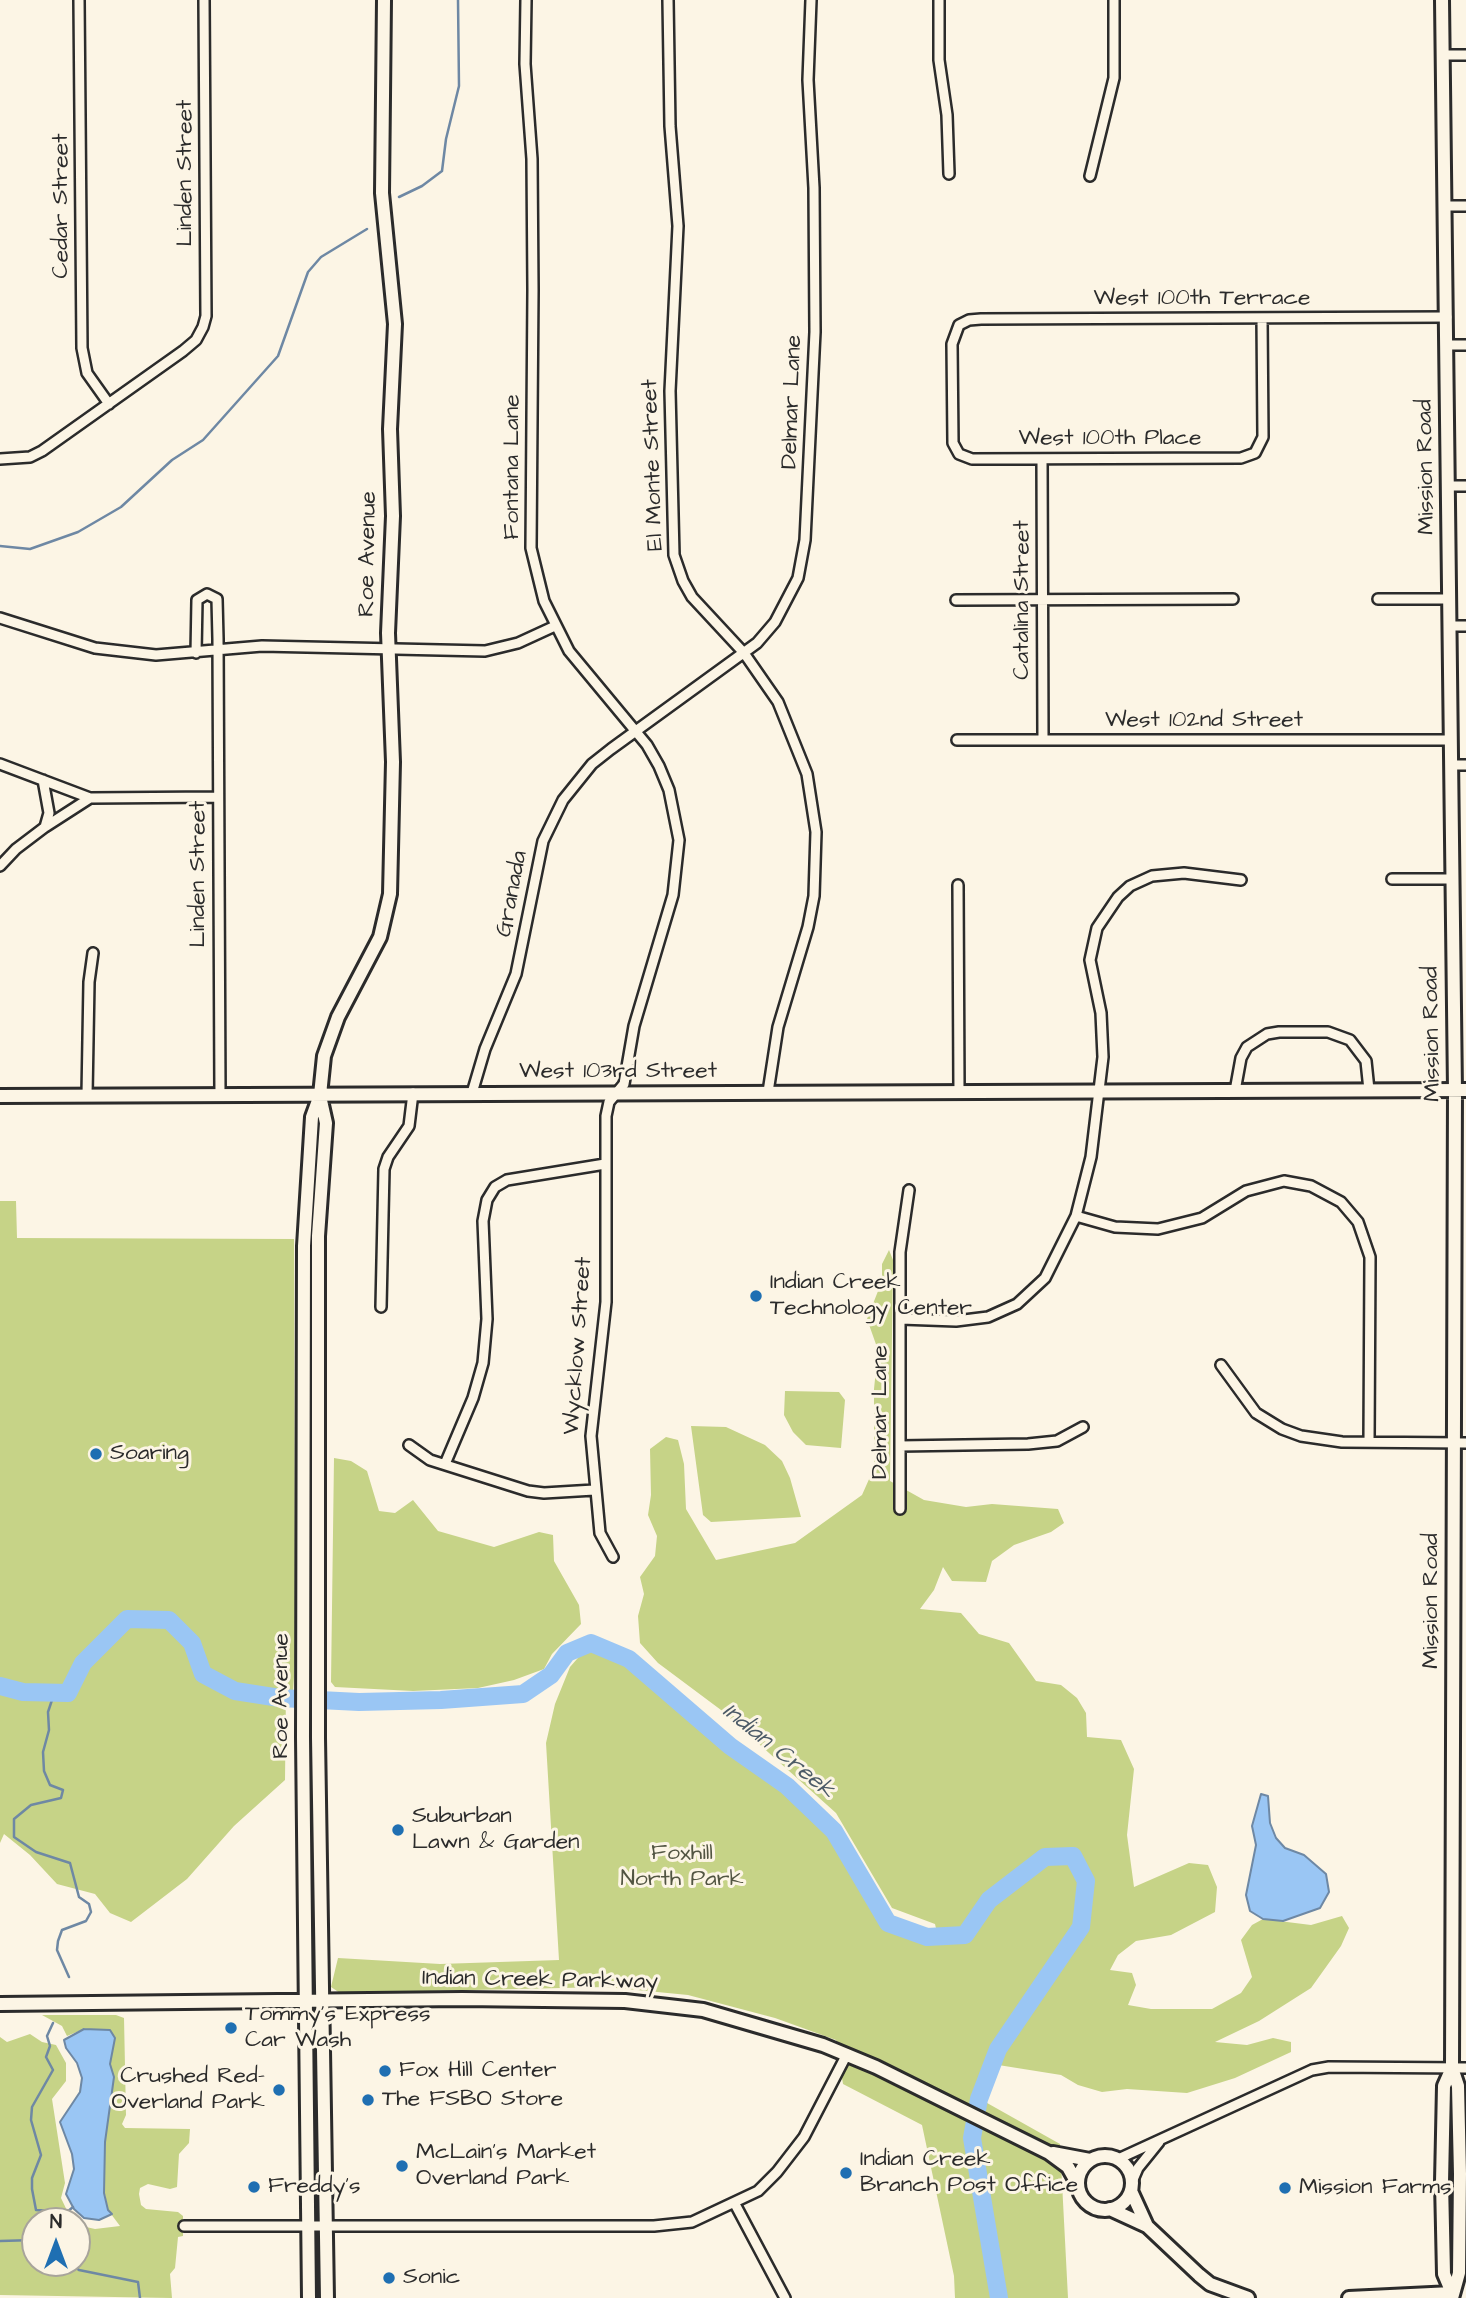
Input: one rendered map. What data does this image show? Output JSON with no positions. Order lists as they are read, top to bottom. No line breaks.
{"streets":{"main road":["Mission Road","Roe Avenue","West 103rd Street","Indian Creek Parkway"],"street":["Linden Street","Cedar Street","West 100th Terrace","Delmar Lane","West 100th Place","El Monte Street","Fontana Lane","Catalina Street","West 102nd Street","Granada","Wycklow Street"]},"crossings":[["Linden Street","Cedar Street"],["Linden Street","West 103rd Street"],["West 100th Terrace","West 100th Place"],["West 100th Terrace","Mission Road"],["Delmar Lane","El Monte Street"],["Delmar Lane","Fontana Lane"],["Delmar Lane","Granada"],["West 100th Place","Catalina Street"],["El Monte Street","West 103rd Street"],["Fontana Lane","Granada"],["Fontana Lane","West 103rd Street"],["Fontana Lane","Wycklow Street"],["Mission Road","West 102nd Street"],["Mission Road","West 103rd Street"],["Roe Avenue","West 103rd Street"],["Roe Avenue","Indian Creek Parkway"],["Catalina Street","West 102nd Street"],["Granada","West 103rd Street"],["West 103rd Street","Wycklow Street"]],"water":["Indian Creek"],"parks":["Foxhill North Park"],"places":["Indian Creek Technology Center","Soaring","Suburban Lawn & Garden","Tommy's Express Car Wash","Fox Hill Center","Crushed Red- Overland Park","The FSBO Store","McLain's Market Overland Park","Indian Creek Branch Post Office","Freddy's","Mission Farms","Sonic"],"north":"top"}
